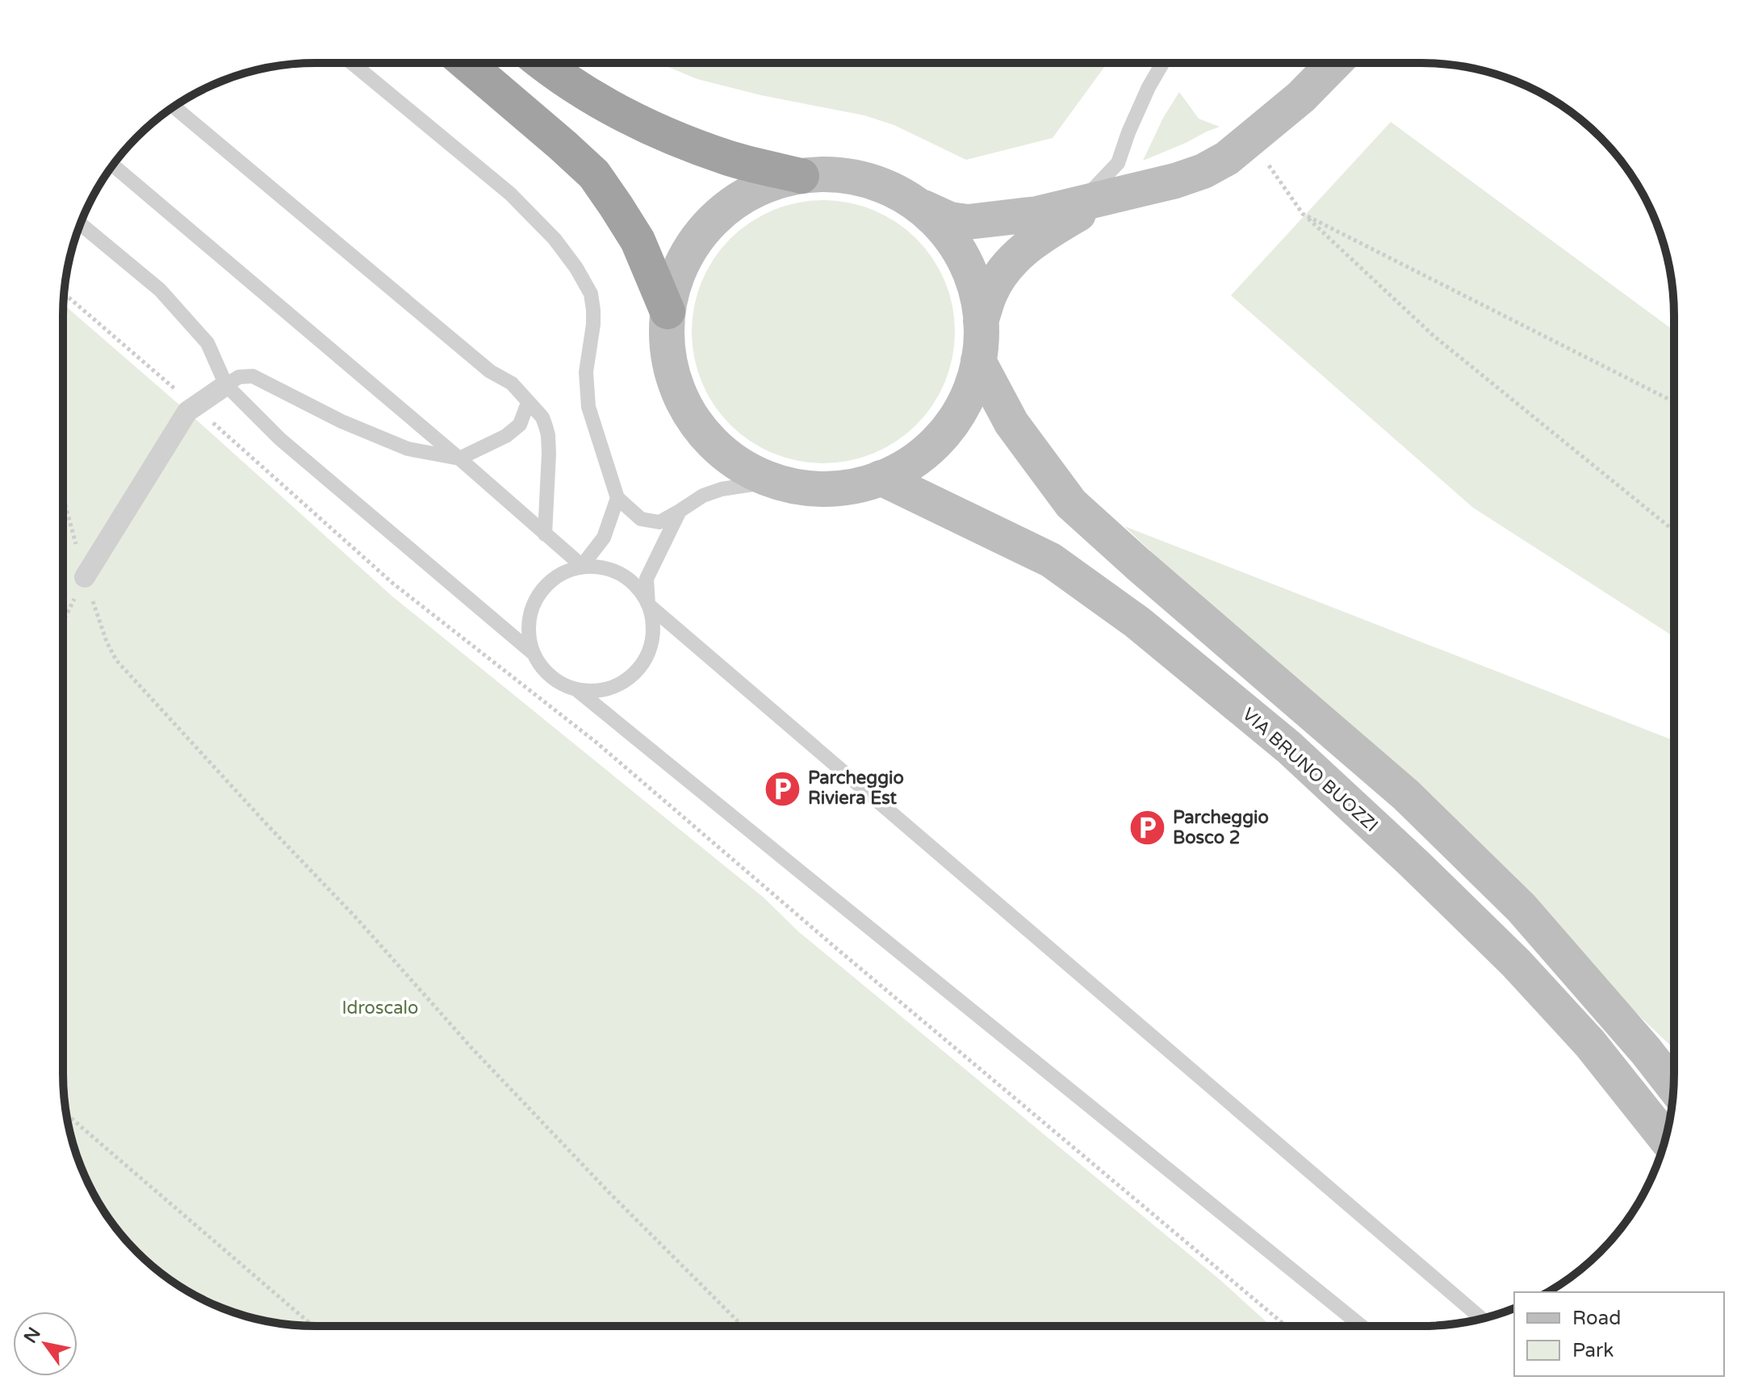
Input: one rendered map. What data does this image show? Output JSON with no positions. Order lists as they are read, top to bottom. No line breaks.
{"streets":{"main road":["VIA BRUNO BUOZZI"]},"parks":["Idroscalo"],"places":{"parking":["Parcheggio Riviera Est","Parcheggio Bosco 2"]},"legend":["Road","Park"],"north":"top left"}
